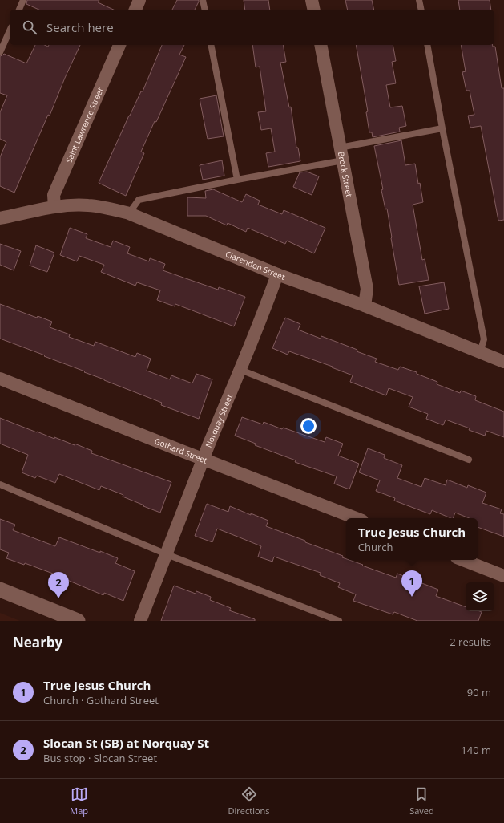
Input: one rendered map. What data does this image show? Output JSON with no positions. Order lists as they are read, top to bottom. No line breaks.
{"streets":{"street":["Saint Lawrence Street","Brock Street","Clarendon Street","Norquay Street","Gothard Street"]},"crossings":[["Saint Lawrence Street","Clarendon Street"],["Brock Street","Clarendon Street"],["Clarendon Street","Norquay Street"],["Norquay Street","Gothard Street"]],"page":{"search":"Search here","popup":["True Jesus Church","Church"],"pins":["1","2"],"heading":["Nearby","2 results"],"list":[{"mark":"1","name":"True Jesus Church","note":"Church · Gothard Street","value":"90 m"},{"mark":"2","name":"Slocan St (SB) at Norquay St","note":"Bus stop · Slocan Street","value":"140 m"}],"nav":["Map","Directions","Saved"]}}
